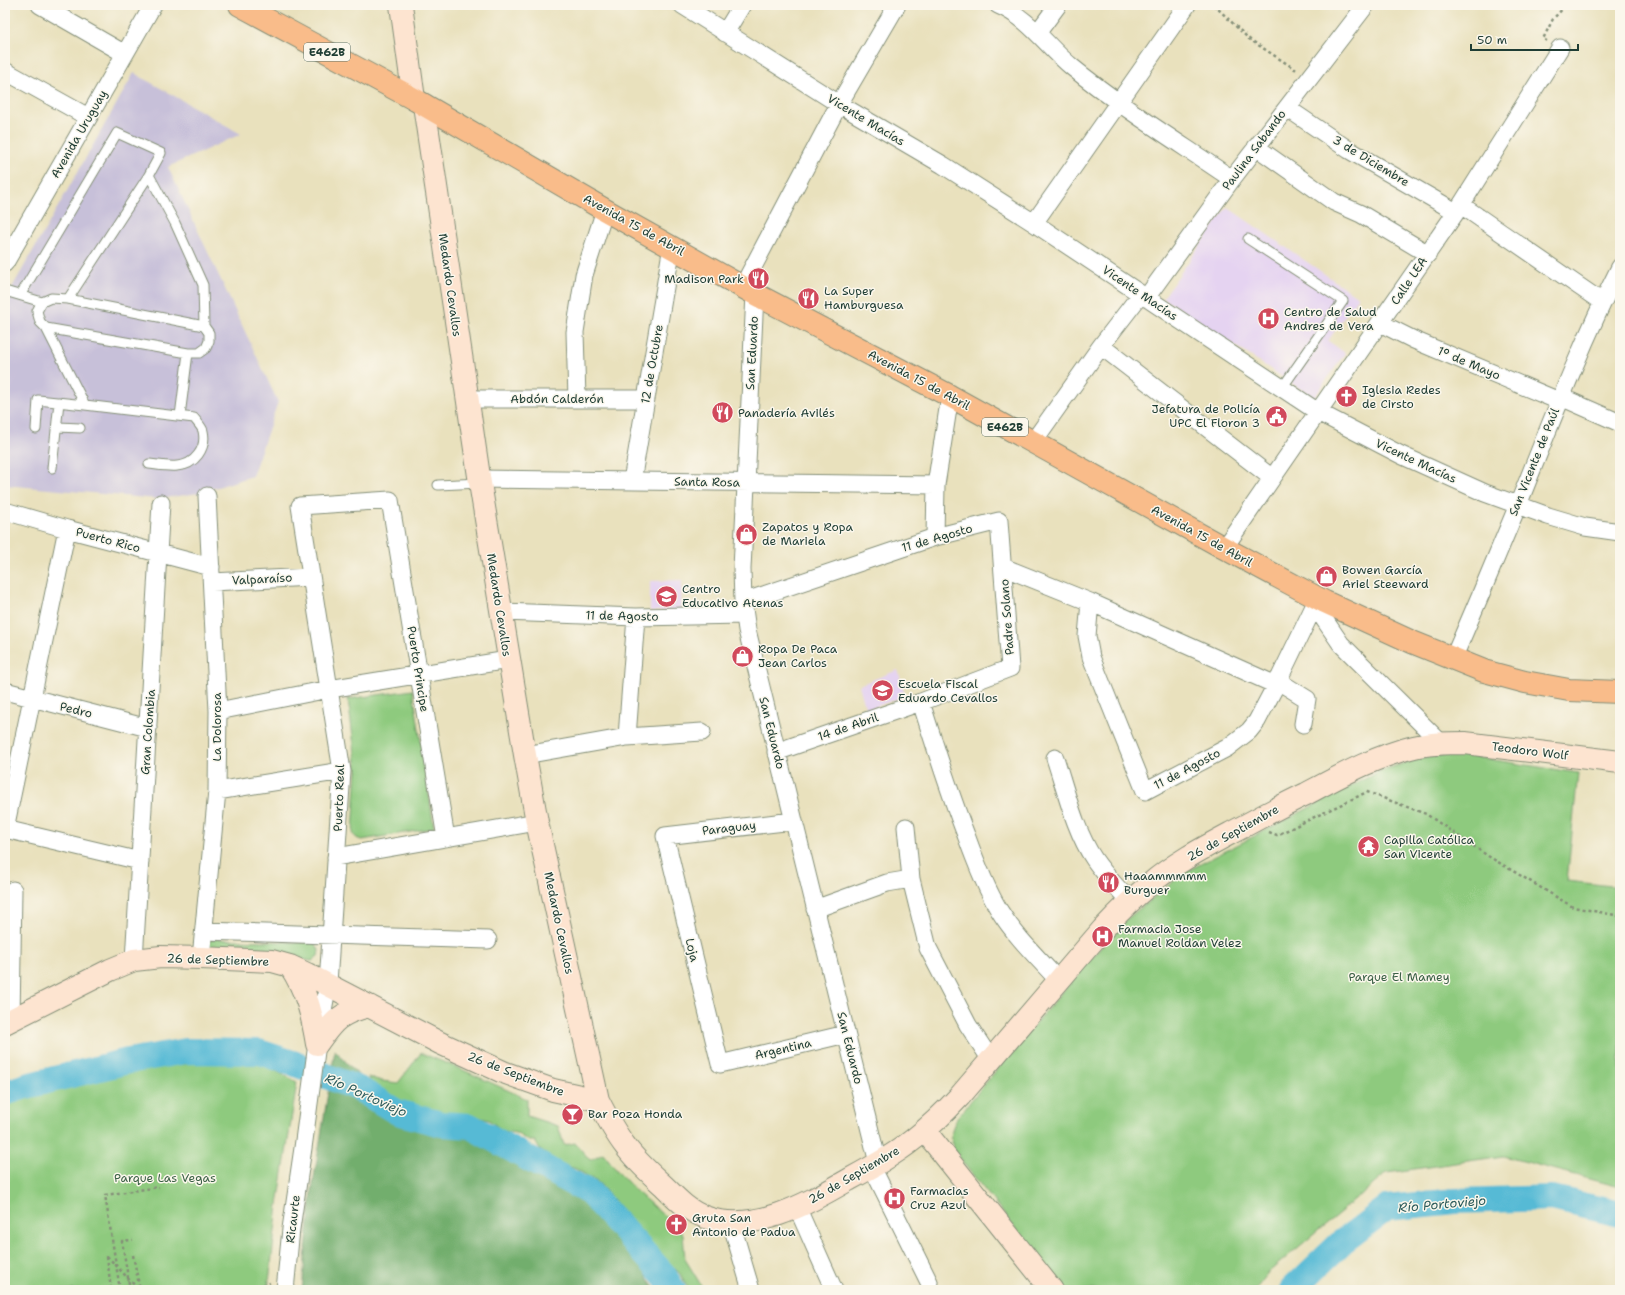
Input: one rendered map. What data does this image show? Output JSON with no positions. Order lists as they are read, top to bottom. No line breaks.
{"streets":{"main road":["E462B","Avenida 15 de Abril"],"street":["Vicente Macías","Avenida Uruguay","Paulina Sabando","3 de Diciembre","Calle LEA","Medardo Cevallos","San Eduardo","1º de Mayo","12 de Octubre","Abdón Calderón","San Vicente de Paúl","Santa Rosa","11 de Agosto","Puerto Rico","Valparaíso","Padre Solano","Puerto Principe","Pedro","La Dolorosa","14 de Abril","Gran Colombia","Teodoro Wolf","Puerto Real","Paraguay","26 de Septiembre","Loja","Argentina","Ricaurte"]},"crossings":[["Vicente Macías","Paulina Sabando"],["Vicente Macías","Calle LEA"],["Vicente Macías","San Eduardo"],["Vicente Macías","San Vicente de Paúl"],["Paulina Sabando","3 de Diciembre"],["Paulina Sabando","Avenida 15 de Abril"],["3 de Diciembre","Calle LEA"],["3 de Diciembre","San Vicente de Paúl"],["Avenida 15 de Abril","Calle LEA"],["Avenida 15 de Abril","Medardo Cevallos"],["Avenida 15 de Abril","San Eduardo"],["Avenida 15 de Abril","12 de Octubre"],["Avenida 15 de Abril","San Vicente de Paúl"],["Avenida 15 de Abril","11 de Agosto"],["Calle LEA","1º de Mayo"],["Medardo Cevallos","Abdón Calderón"],["Medardo Cevallos","Santa Rosa"],["Medardo Cevallos","11 de Agosto"],["Medardo Cevallos","26 de Septiembre"],["San Eduardo","Santa Rosa"],["San Eduardo","11 de Agosto"],["San Eduardo","14 de Abril"],["San Eduardo","Paraguay"],["San Eduardo","26 de Septiembre"],["San Eduardo","Argentina"],["1º de Mayo","San Vicente de Paúl"],["12 de Octubre","Abdón Calderón"],["12 de Octubre","Santa Rosa"],["11 de Agosto","Padre Solano"],["Puerto Rico","Valparaíso"],["Puerto Rico","La Dolorosa"],["Puerto Rico","Gran Colombia"],["Valparaíso","La Dolorosa"],["Valparaíso","Puerto Real"],["Padre Solano","14 de Abril"],["Puerto Principe","Puerto Real"],["Pedro","Gran Colombia"],["La Dolorosa","26 de Septiembre"],["Gran Colombia","26 de Septiembre"],["Teodoro Wolf","26 de Septiembre"],["Puerto Real","26 de Septiembre"],["Puerto Real","Ricaurte"],["Paraguay","Loja"],["Loja","Argentina"]],"water":["Río Portoviejo"],"parks":["Parque El Mamey","Parque Las Vegas"],"places":{"restaurant":["Madison Park","La Super Hamburguesa","Panadería Avilés","Haaammmmm Burguer"],"hospital":["Centro de Salud Andres de Vera","Farmacia Jose Manuel Roldan Velez","Farmacias Cruz Azul"],"church":["Iglesia Redes de Cirsto","Gruta San Antonio de Padua"],"public building":["Jefatura de Policía UPC El Floron 3"],"shop":["Zapatos y Ropa de Mariela","Bowen García Ariel Steeward","Ropa De Paca Jean Carlos"],"school or university":["Centro Educativo Atenas","Escuela Fiscal Eduardo Cevallos"],"temple":["Capilla Católica San Vicente"],"bar":["Bar Poza Honda"]},"scale_bar":"50 m"}
